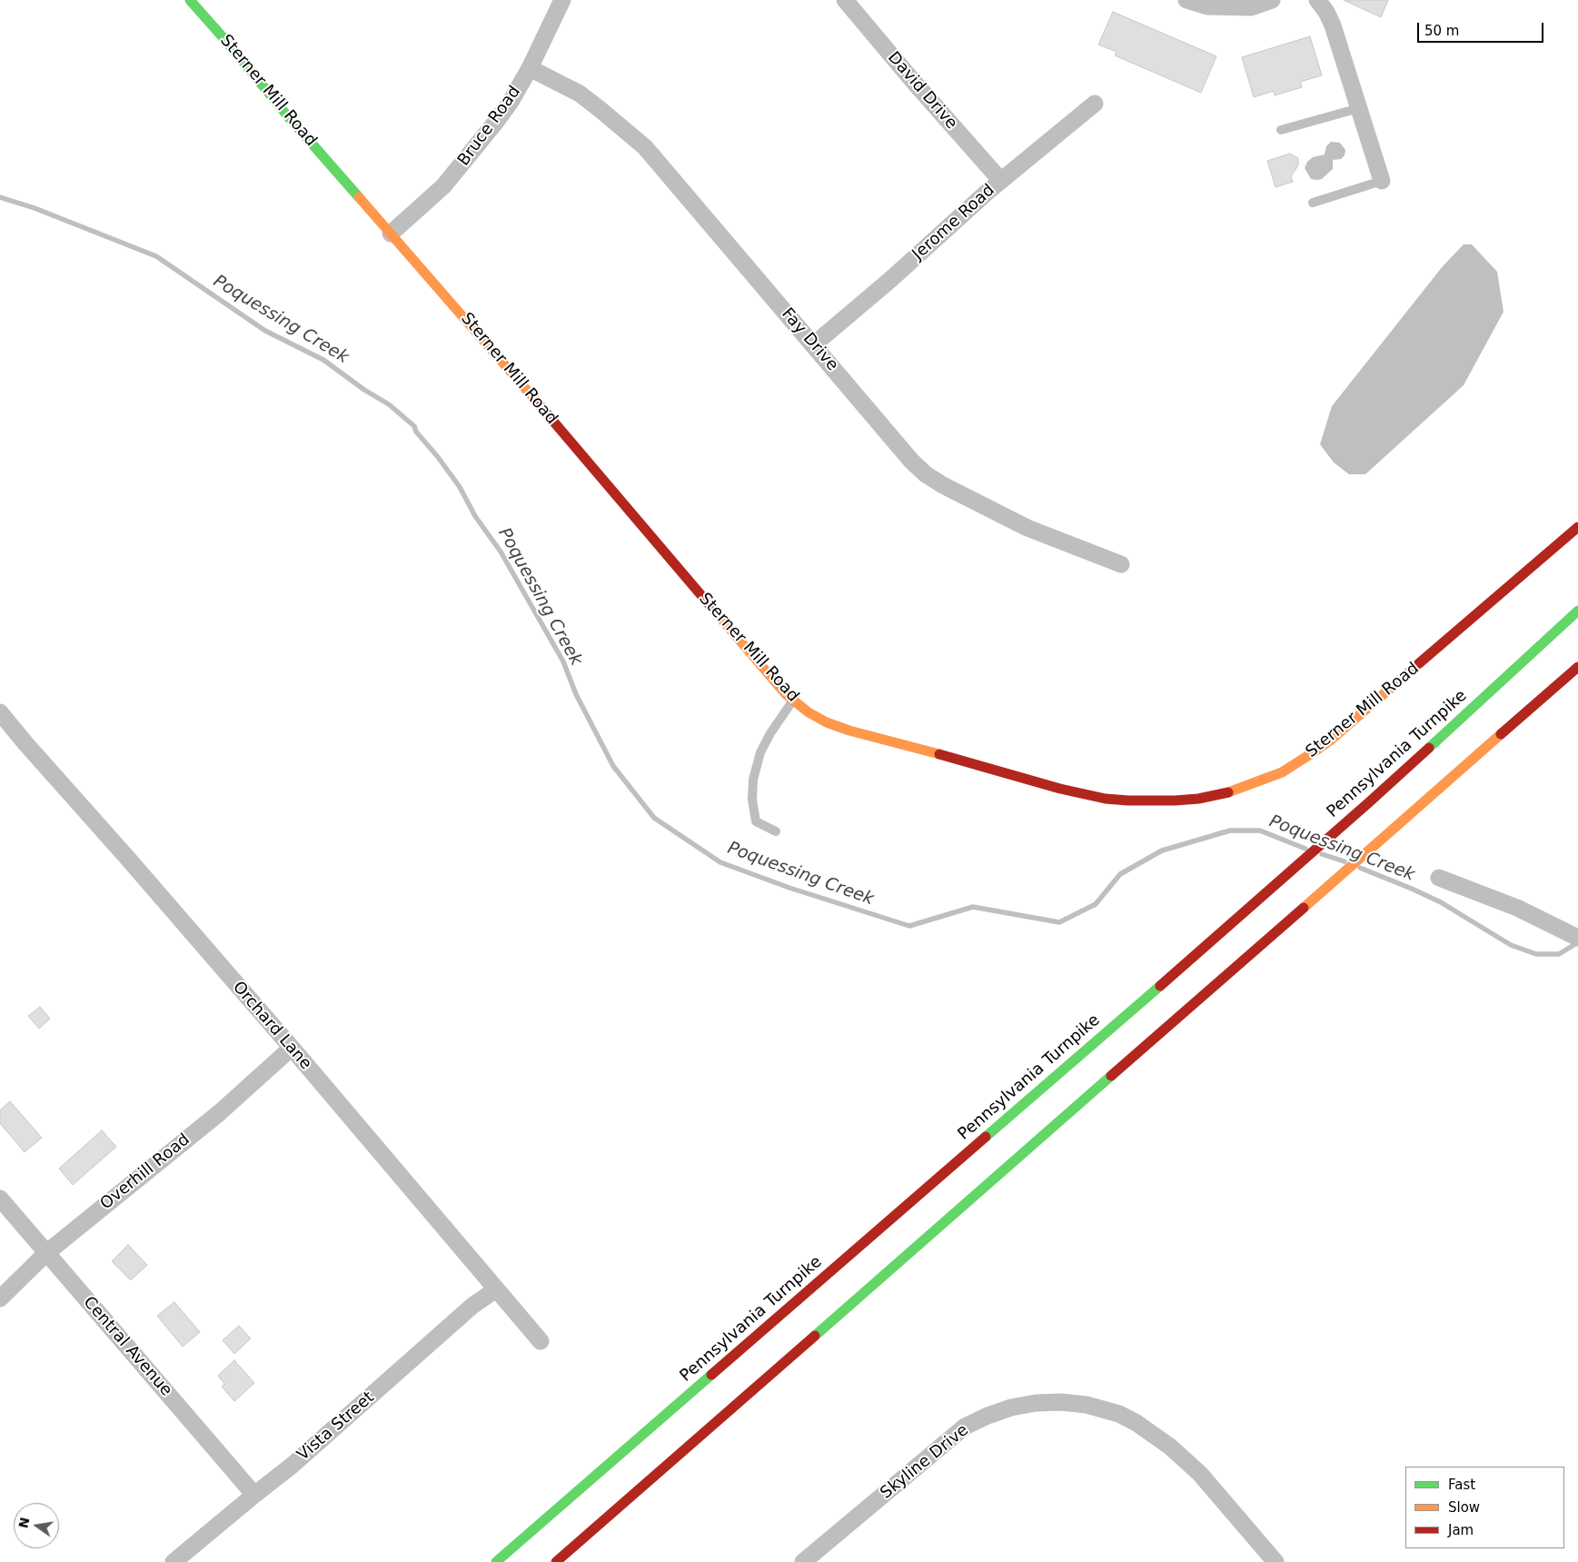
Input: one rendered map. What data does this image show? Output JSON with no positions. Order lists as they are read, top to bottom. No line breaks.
{"streets":{"main road":["Sterner Mill Road","Pennsylvania Turnpike"],"street":["David Drive","Bruce Road","Jerome Road","Fay Drive","Orchard Lane","Overhill Road","Central Avenue","Vista Street","Skyline Drive"]},"crossings":[["Sterner Mill Road","Bruce Road"],["David Drive","Jerome Road"],["Bruce Road","Fay Drive"],["Jerome Road","Fay Drive"],["Orchard Lane","Overhill Road"],["Orchard Lane","Vista Street"],["Overhill Road","Central Avenue"],["Central Avenue","Vista Street"]],"water":["Poquessing Creek"],"legend":["Fast","Slow","Jam"],"scale_bar":"50 m","north":"left"}
